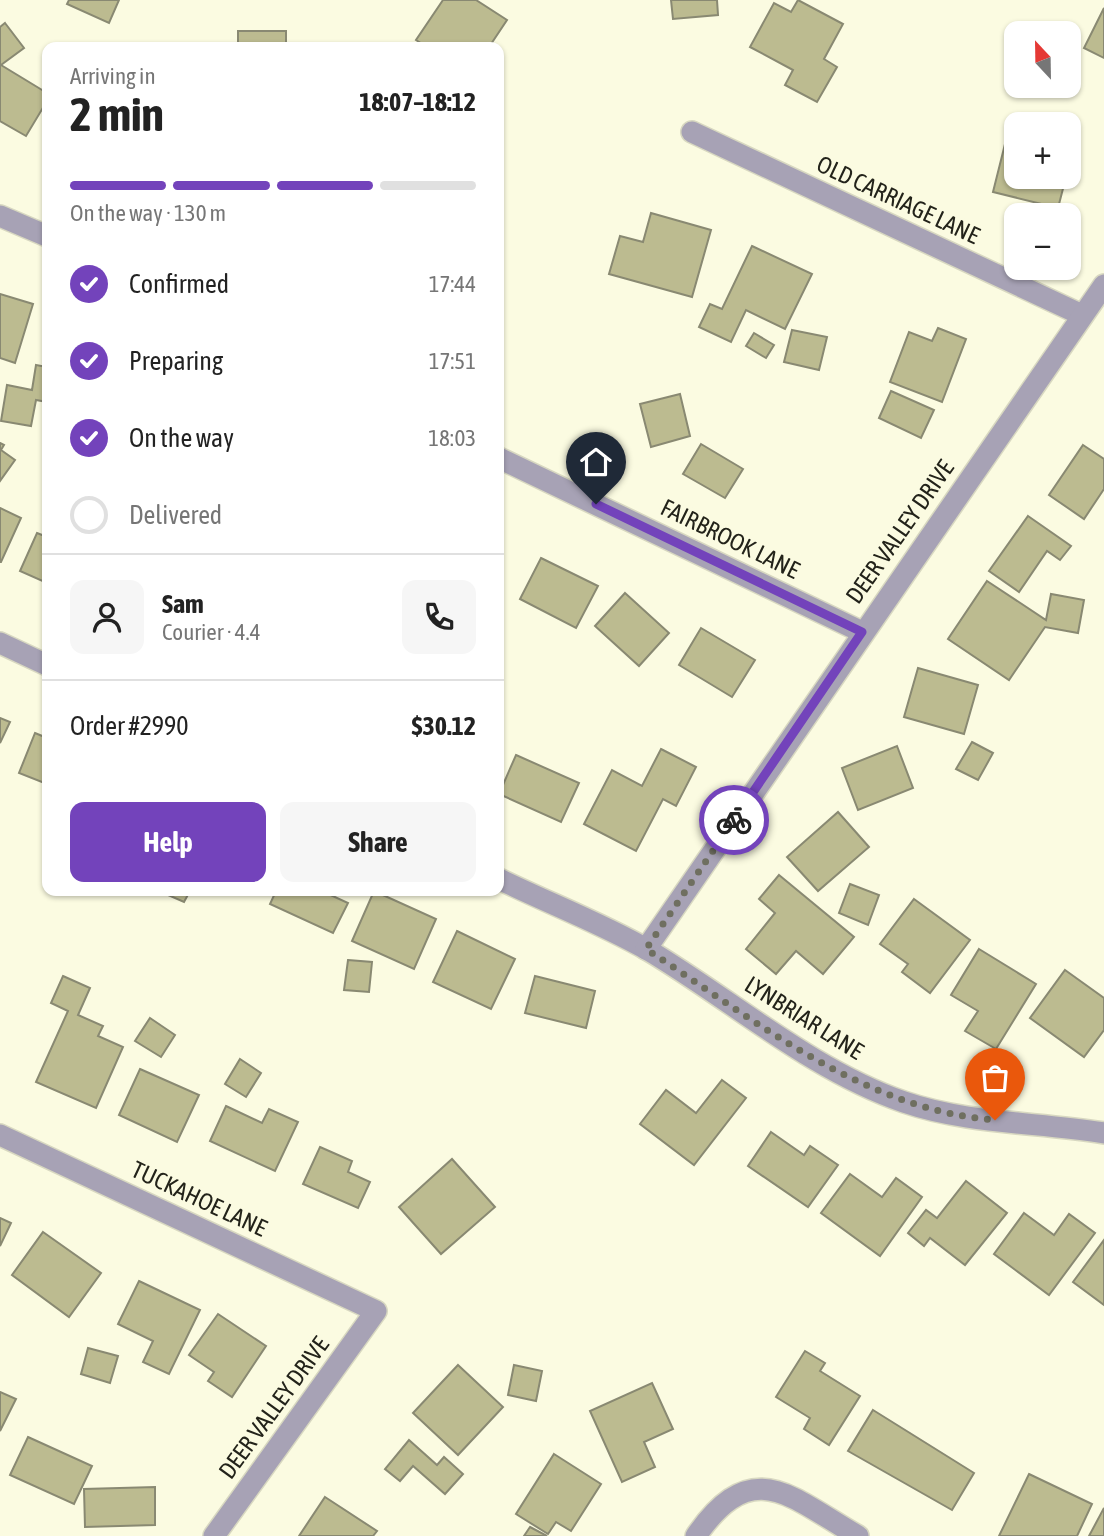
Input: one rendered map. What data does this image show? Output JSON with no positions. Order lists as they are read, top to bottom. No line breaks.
{"streets":{"street":["OLD CARRIAGE LANE","DEER VALLEY DRIVE","FAIRBROOK LANE","LYNBRIAR LANE","TUCKAHOE LANE"]},"crossings":[["OLD CARRIAGE LANE","DEER VALLEY DRIVE"],["DEER VALLEY DRIVE","FAIRBROOK LANE"],["DEER VALLEY DRIVE","LYNBRIAR LANE"],["DEER VALLEY DRIVE","TUCKAHOE LANE"]],"north":"top","page":{"map_buttons":["+","−"],"heading":["2 min","Arriving in","18:07–18:12"],"panel":["Sam","Courier · 4.4","Order #2990","$30.12"],"bar":"On the way · 130 m","list":[["Confirmed","17:44"],["Preparing","17:51"],["On the way","18:03"],"Delivered"],"buttons":["Help","Share"]}}
